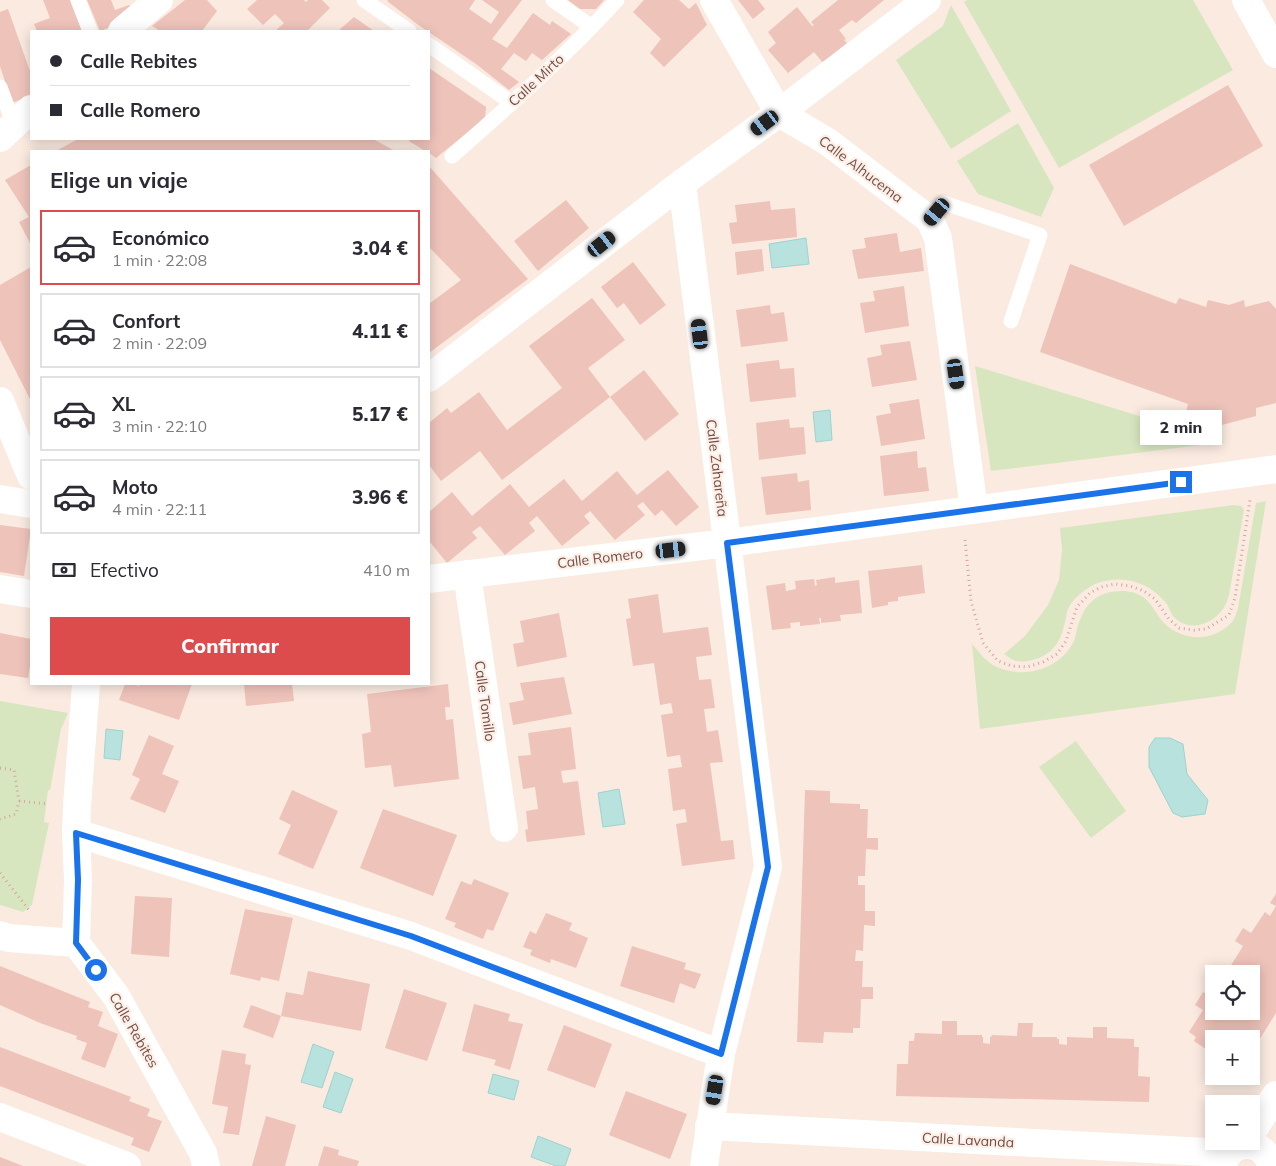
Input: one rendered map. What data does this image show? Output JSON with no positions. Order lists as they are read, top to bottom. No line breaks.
{"streets":{"street":["Calle Alhucema","Calle Zahareña","Calle Romero","Calle Tomillo","Calle Rebites","Calle Lavanda"],"lane":["Calle Mirto"]},"crossings":[["Calle Zahareña","Calle Romero"],["Calle Zahareña","Calle Lavanda"],["Calle Romero","Calle Tomillo"]],"page":{"banner":["Calle Rebites","Calle Romero"],"heading":"Elige un viaje","list":[{"name":"Económico","note":"1 min · 22:08","value":"3.04 €"},{"name":"Confort","note":"2 min · 22:09","value":"4.11 €"},{"name":"XL","note":"3 min · 22:10","value":"5.17 €"},{"name":"Moto","note":"4 min · 22:11","value":"3.96 €"}],"bubble":"2 min","pay":["Efectivo","410 m"],"buttons":"Confirmar","map_buttons":["+","−"]}}
